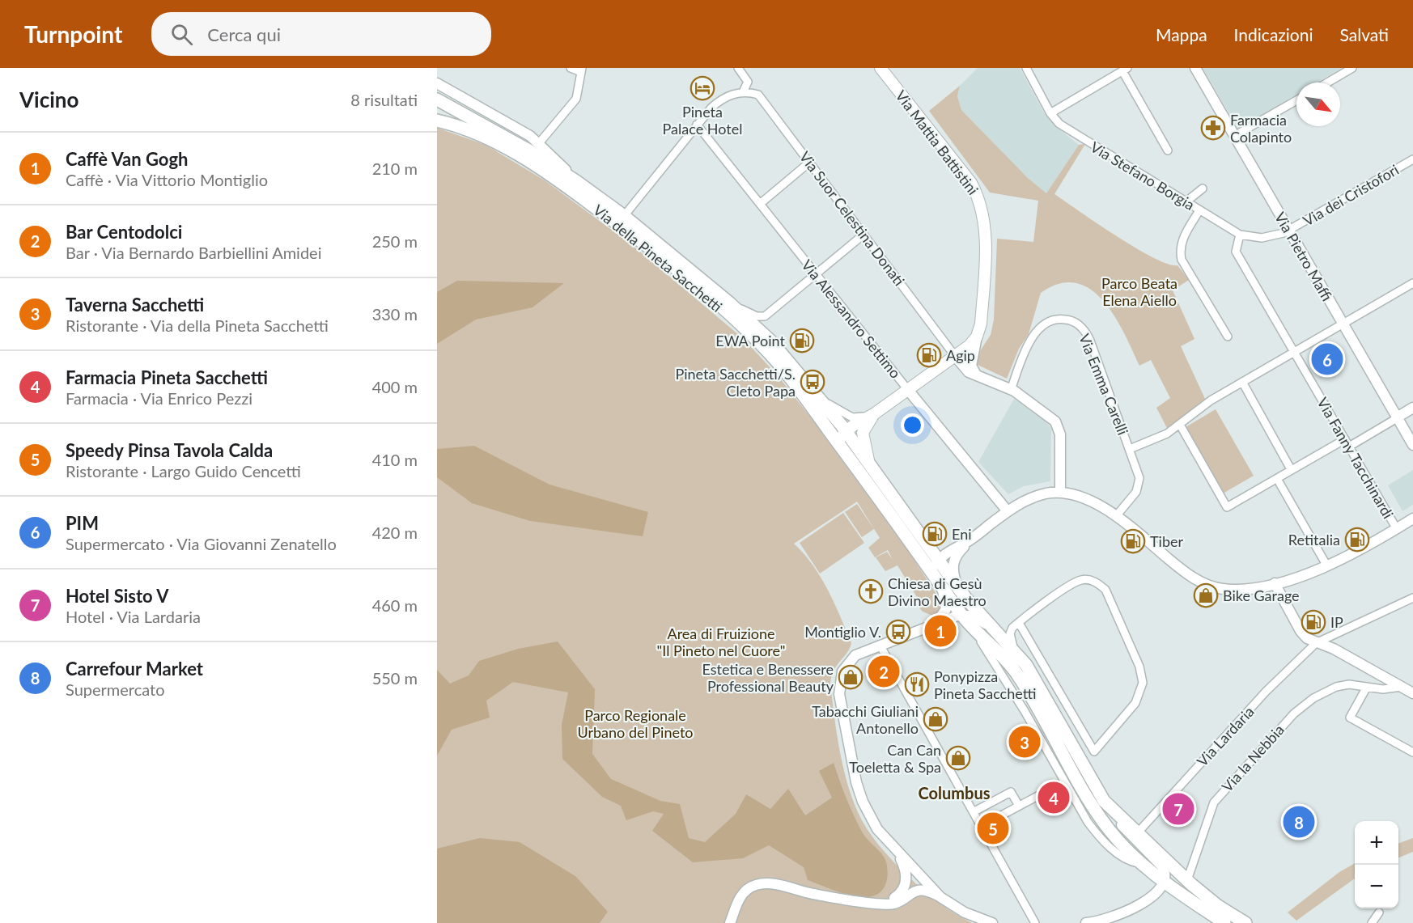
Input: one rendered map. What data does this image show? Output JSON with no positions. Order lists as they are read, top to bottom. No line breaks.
{"streets":{"main road":["Via Mattia Battistini","Via della Pineta Sacchetti"],"street":["Via Stefano Borgia","Via dei Cristofori","Via Suor Celestina Donati","Via Pietro Maffi","Via Alessandro Settimo","Via Emma Carelli","Via Fanny Tacchinardi","Via Lardaria","Via la Nebbia"]},"crossings":[["Via Stefano Borgia","Via dei Cristofori"],["Via Stefano Borgia","Via Pietro Maffi"],["Via Stefano Borgia","Via Fanny Tacchinardi"],["Via dei Cristofori","Via Pietro Maffi"],["Via Suor Celestina Donati","Via Emma Carelli"],["Via della Pineta Sacchetti","Via Lardaria"],["Via della Pineta Sacchetti","Via la Nebbia"]],"districts":["Columbus"],"parks":["Parco Beata Elena Aiello","Area di Fruizione \"Il Pineto nel Cuore\"","Parco Regionale Urbano del Pineto"],"places":{"hotel":["Pineta Palace Hotel"],"pharmacy":["Farmacia Colapinto"],"fuel station":["EWA Point","Agip","Eni","Retitalia","Tiber","IP"],"bus stop":["Pineta Sacchetti/S. Cleto Papa","Montiglio V."],"church":["Chiesa di Gesù Divino Maestro"],"shop":["Bike Garage","Estetica e Benessere Professional Beauty","Tabacchi Giuliani Antonello","Can Can Toeletta & Spa"],"restaurant":["Ponypizza Pineta Sacchetti"]},"north":"bottom right","page":{"header":"Turnpoint","search":"Cerca qui","nav":["Mappa","Indicazioni","Salvati"],"heading":["Vicino","8 risultati"],"list":[{"mark":"1","name":"Caffè Van Gogh","note":"Caffè · Via Vittorio Montiglio","value":"210 m"},{"mark":"2","name":"Bar Centodolci","note":"Bar · Via Bernardo Barbiellini Amidei","value":"250 m"},{"mark":"3","name":"Taverna Sacchetti","note":"Ristorante · Via della Pineta Sacchetti","value":"330 m"},{"mark":"4","name":"Farmacia Pineta Sacchetti","note":"Farmacia · Via Enrico Pezzi","value":"400 m"},{"mark":"5","name":"Speedy Pinsa Tavola Calda","note":"Ristorante · Largo Guido Cencetti","value":"410 m"},{"mark":"6","name":"PIM","note":"Supermercato · Via Giovanni Zenatello","value":"420 m"},{"mark":"7","name":"Hotel Sisto V","note":"Hotel · Via Lardaria","value":"460 m"},{"mark":"8","name":"Carrefour Market","note":"Supermercato","value":"550 m"}],"pins":["6","1","2","3","4","7","8","5"],"map_buttons":["+","−"]}}
